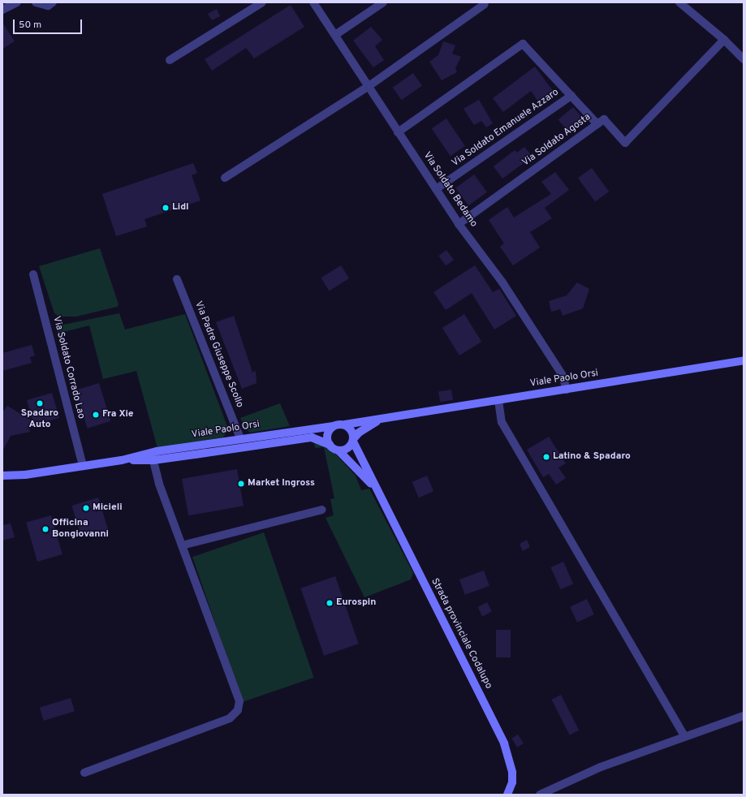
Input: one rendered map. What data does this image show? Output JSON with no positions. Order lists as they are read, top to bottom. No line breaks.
{"streets":{"main road":["Viale Paolo Orsi","Strada provinciale Codalupo"],"street":["Via Soldato Emanuele Azzaro","Via Soldato Agosta","Via Soldato Bedamo","Via Padre Giuseppe Scollo","Via Soldato Corrado Lao"]},"crossings":[["Via Soldato Emanuele Azzaro","Via Soldato Bedamo"],["Via Soldato Agosta","Via Soldato Bedamo"],["Via Soldato Bedamo","Viale Paolo Orsi"],["Via Padre Giuseppe Scollo","Viale Paolo Orsi"],["Via Soldato Corrado Lao","Viale Paolo Orsi"],["Viale Paolo Orsi","Strada provinciale Codalupo"]],"places":["Lidl","Spadaro Auto","Fra Xie","Latino & Spadaro","Market Ingross","Micieli","Officina Bongiovanni","Eurospin"],"scale_bar":"50 m"}
